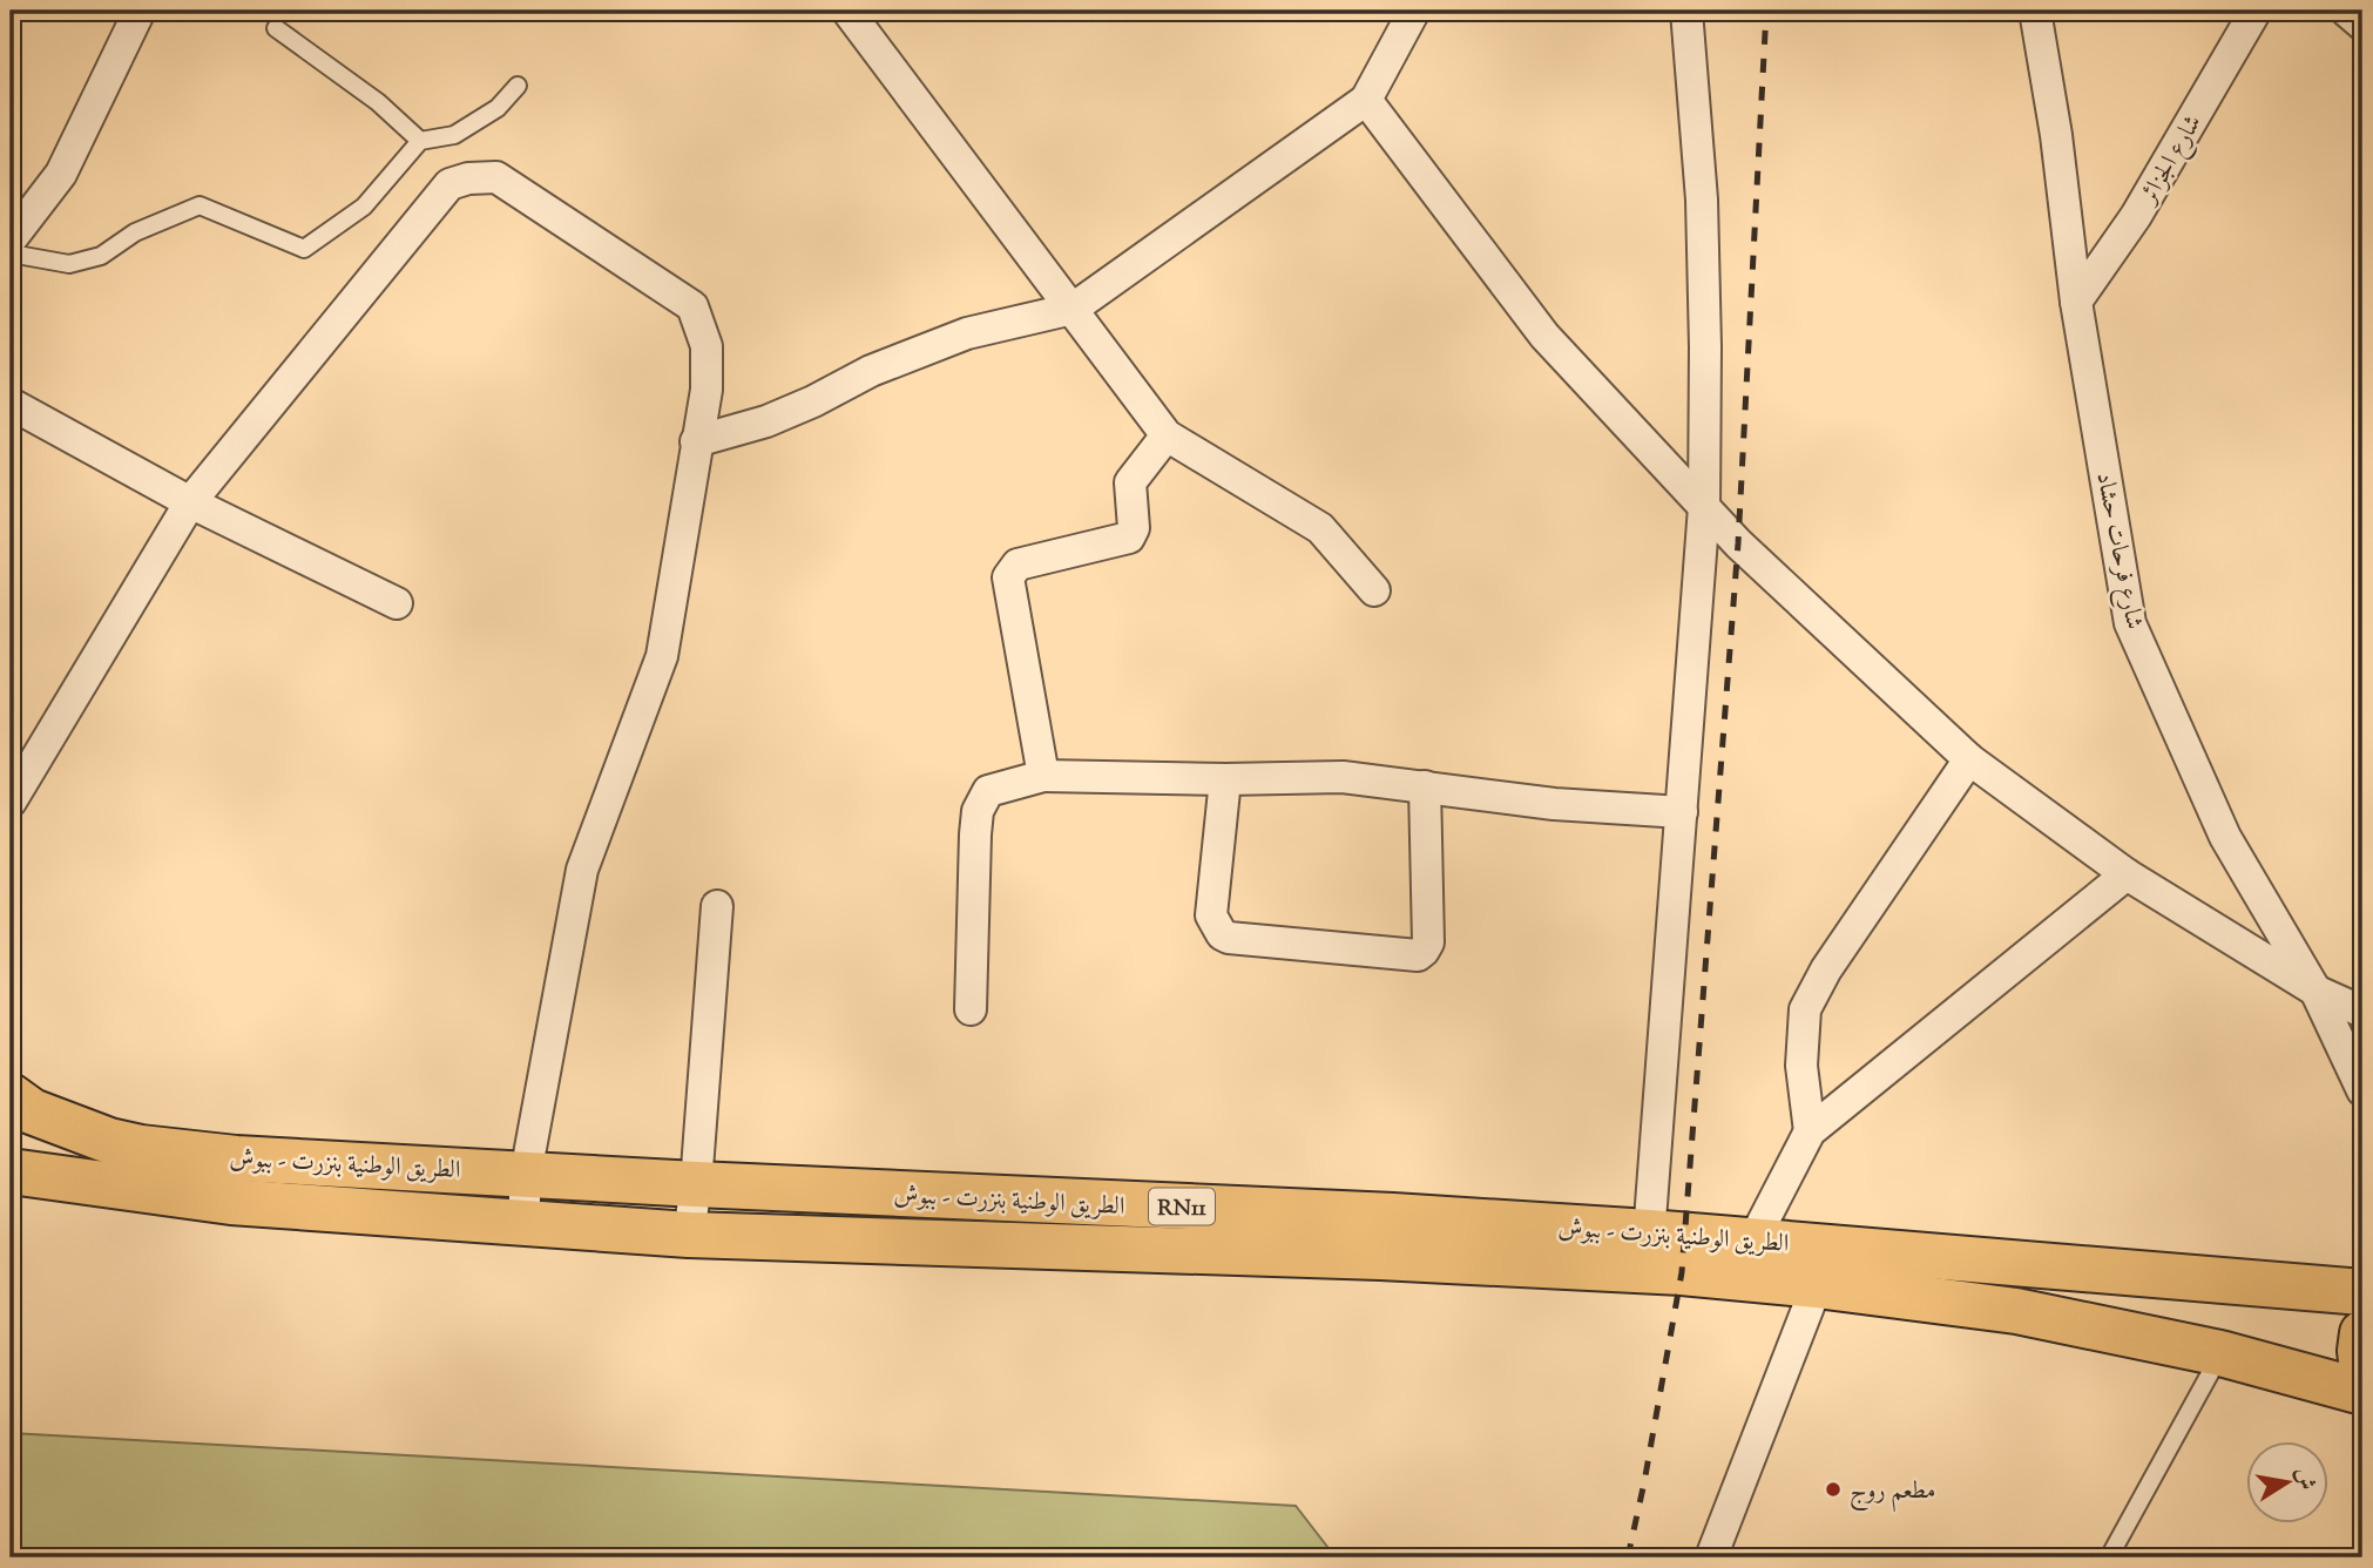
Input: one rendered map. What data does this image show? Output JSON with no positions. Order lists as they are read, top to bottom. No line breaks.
{"streets":{"main road":["الطريق الوطنية بنزرت - ببوش","RN11"],"street":["شارع الجزائر","شارع فرحات حشاد"]},"crossings":[["شارع الجزائر","شارع فرحات حشاد"]],"places":["مطعم روج"],"north":"right"}
